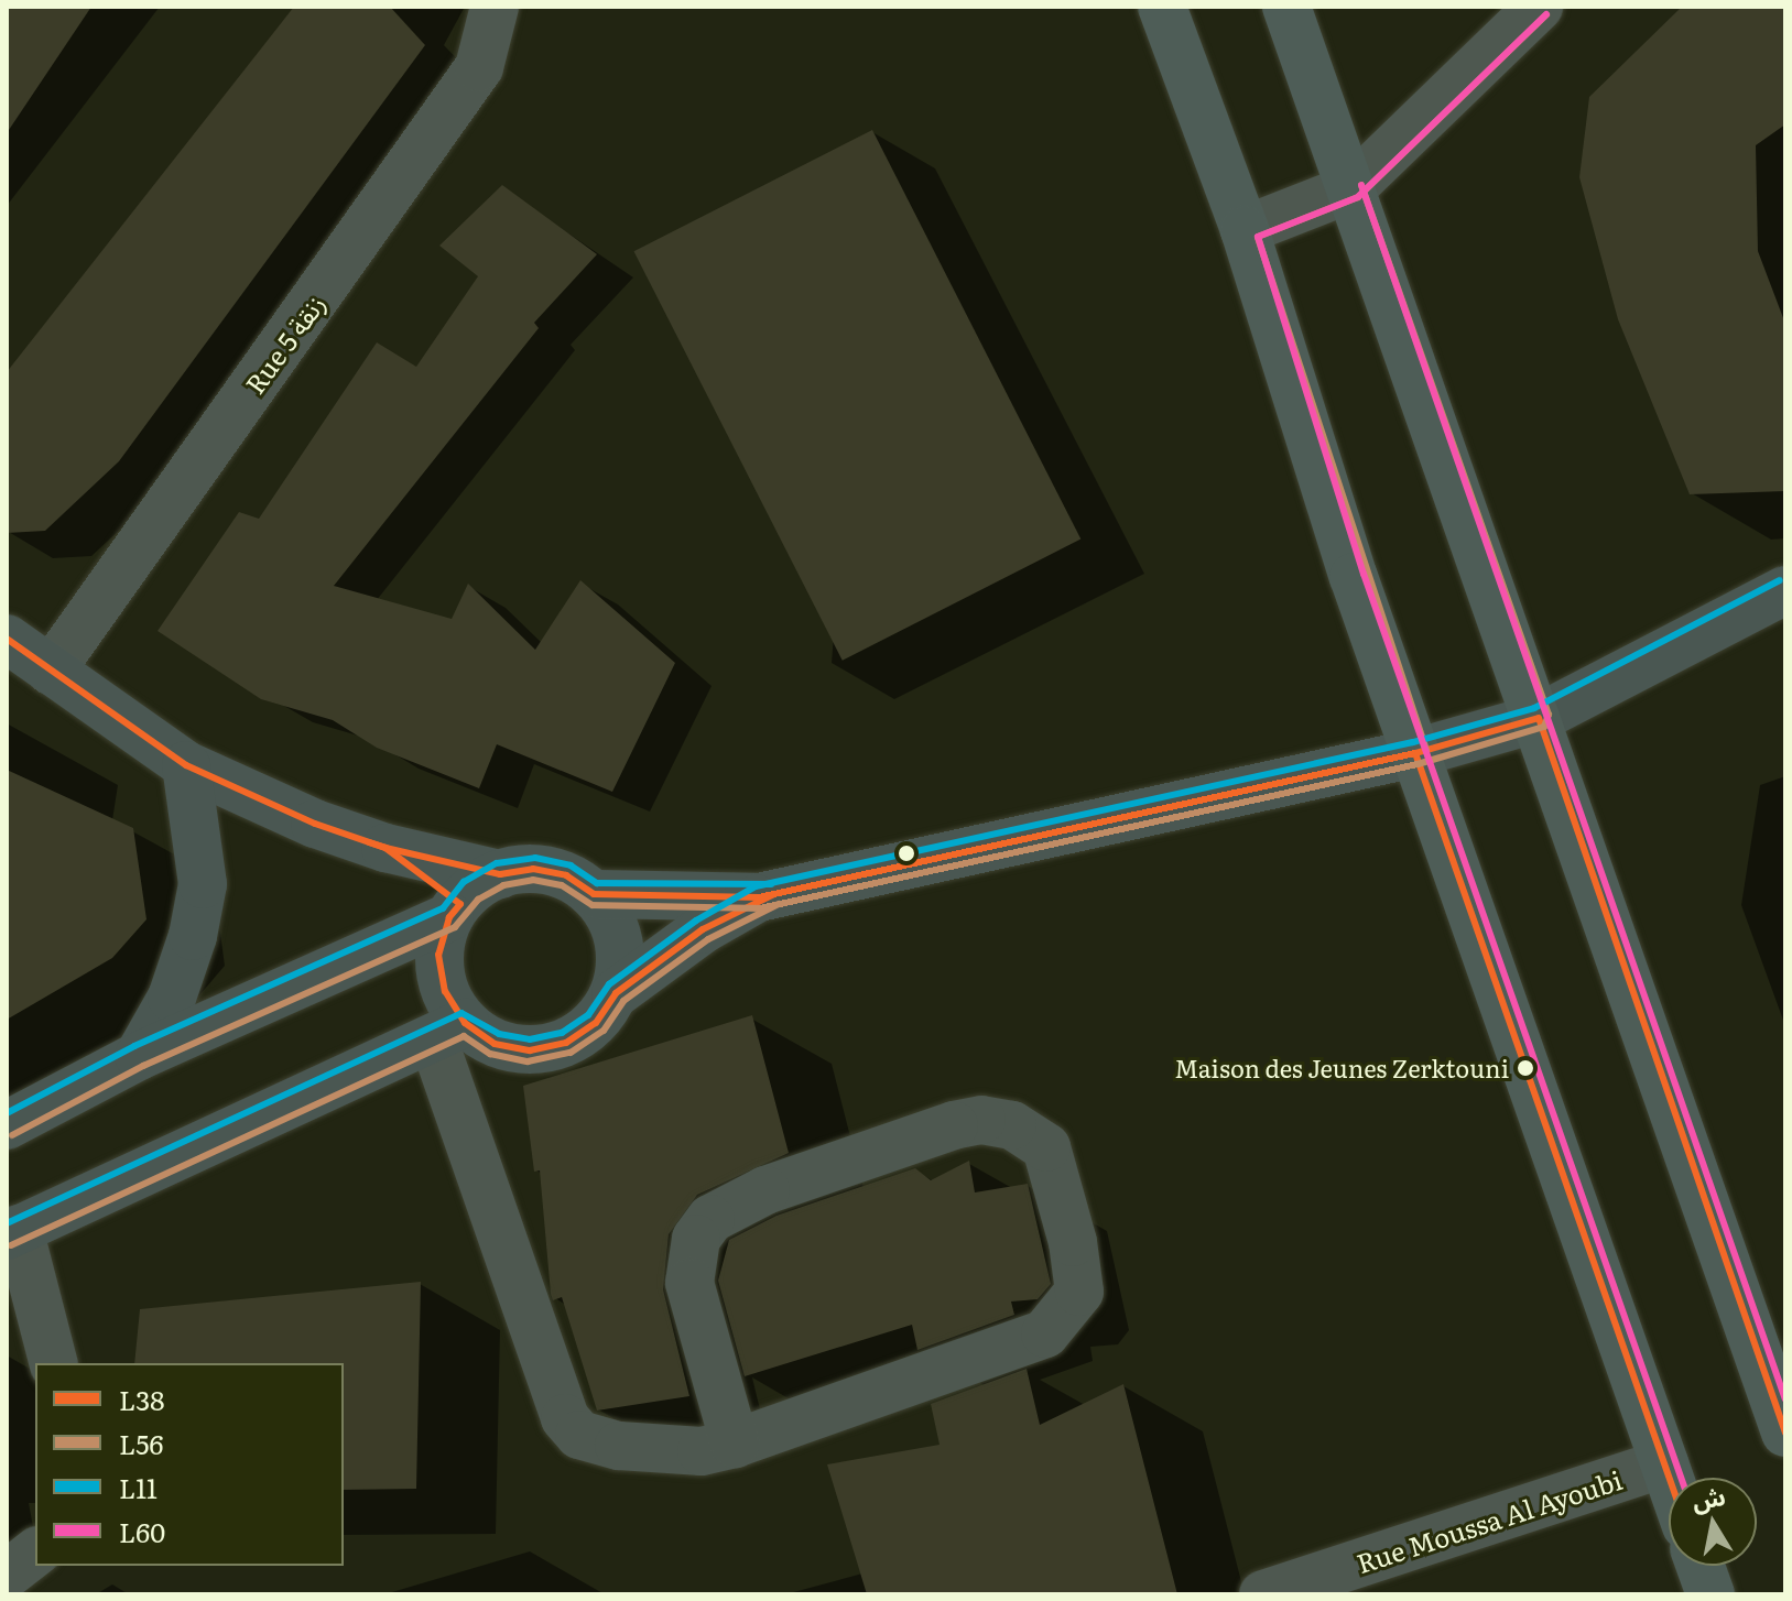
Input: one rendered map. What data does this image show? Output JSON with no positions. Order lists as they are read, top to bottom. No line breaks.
{"streets":{"street":["Rue 5 زنقة","Rue Moussa Al Ayoubi"]},"places":["Maison des Jeunes Zerktouni"],"lines":["transit line L56","transit line L60","transit line L11","transit line L38"],"legend":["L38","L56","L11","L60"],"north":"top"}
